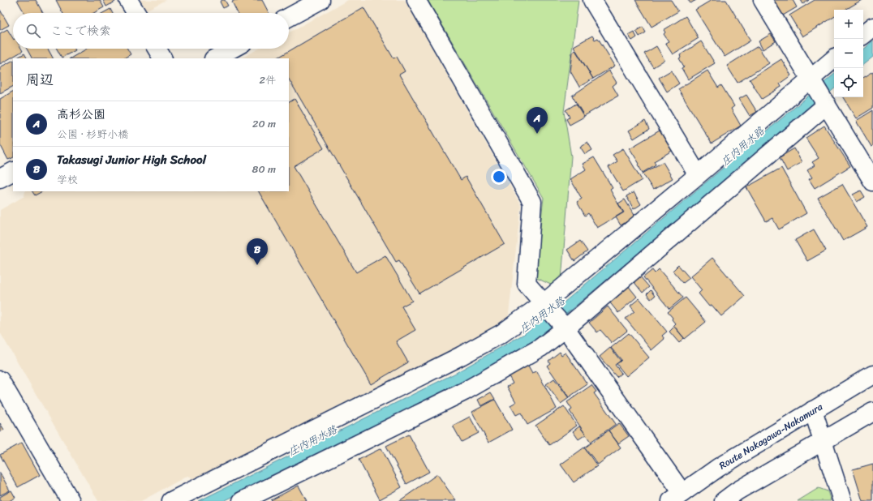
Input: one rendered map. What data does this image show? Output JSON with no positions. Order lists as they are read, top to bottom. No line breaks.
{"streets":{"street":["Route Nakagawa-Nakamura"]},"water":["庄内用水路"],"page":{"map_buttons":["+","−"],"search":"ここで検索","heading":["周辺","2件"],"list":[{"mark":"A","name":"高杉公園","note":"公園 · 杉野小橋","value":"20 m"},{"mark":"B","name":"Takasugi Junior High School","note":"学校","value":"80 m"}],"pins":["A","B"]}}
